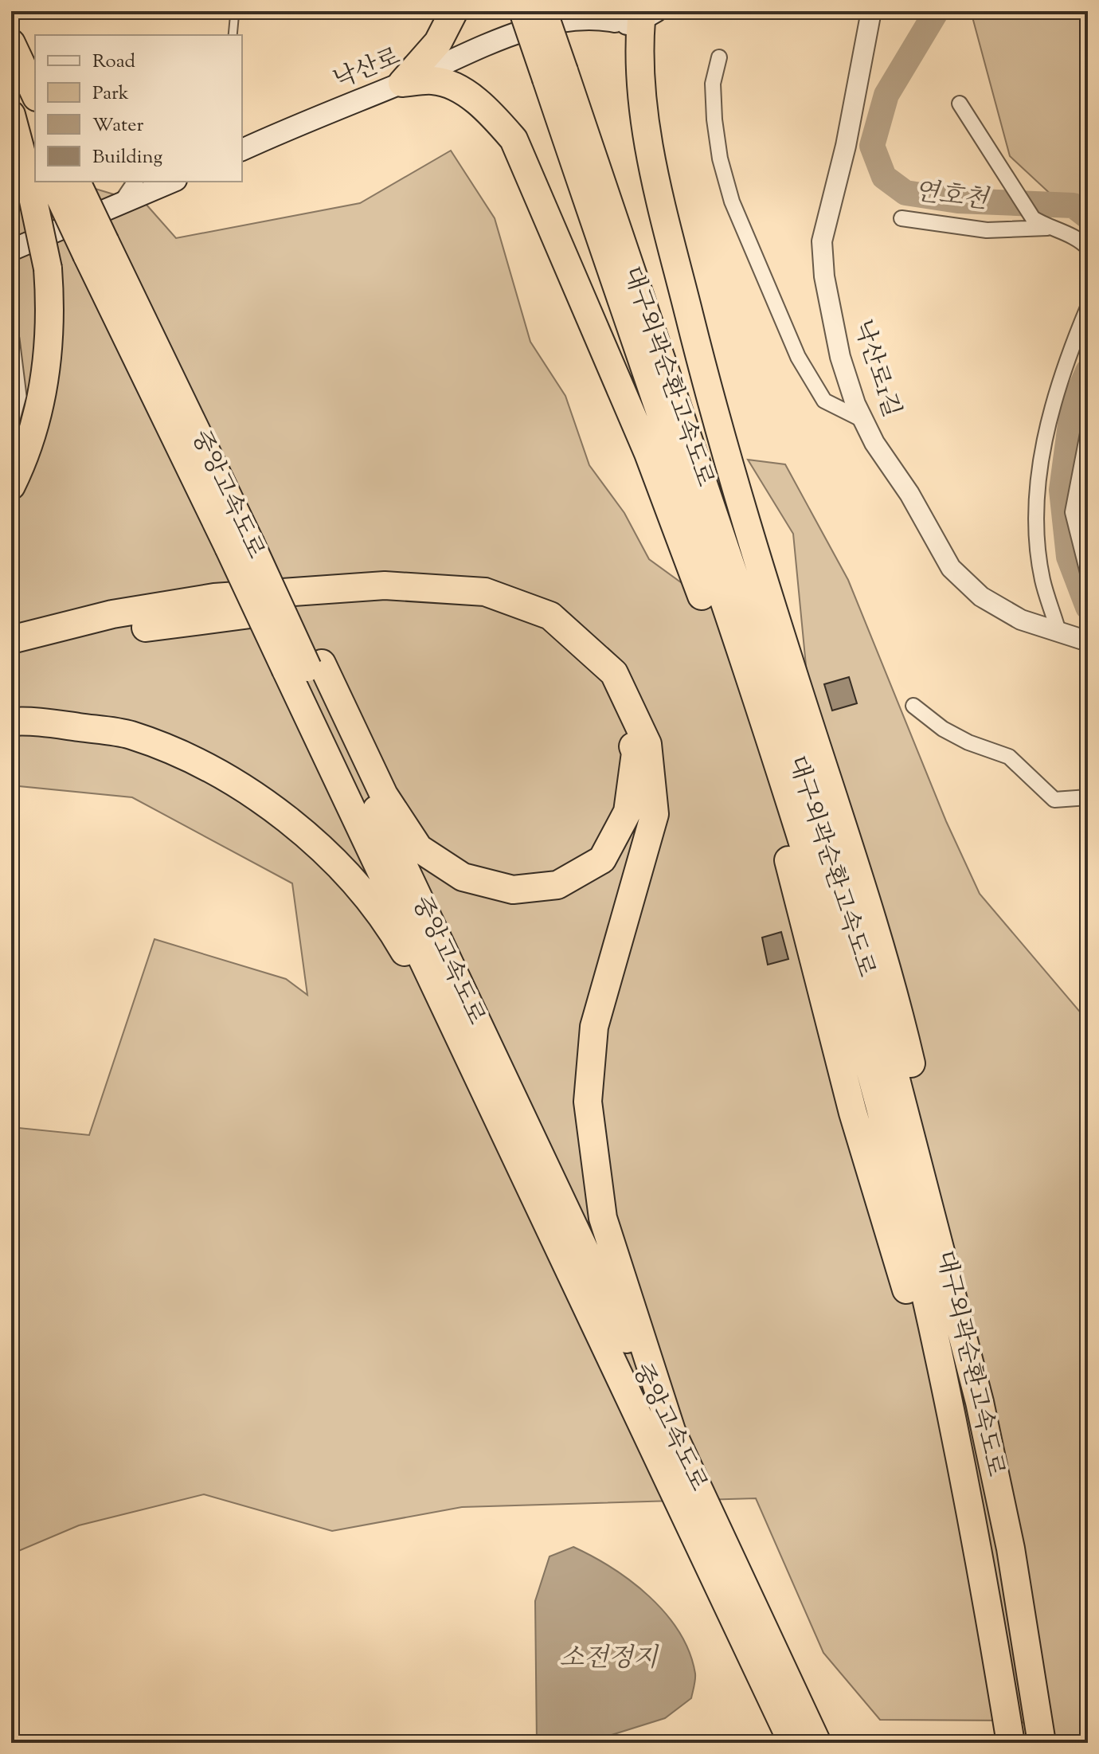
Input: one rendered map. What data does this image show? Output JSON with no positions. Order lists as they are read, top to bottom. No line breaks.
{"streets":{"highway":["대구외곽순환고속도로","중앙고속도로"],"main road":["낙산로"],"street":["낙산로1길"]},"crossings":[["낙산로","대구외곽순환고속도로"]],"water":["연호천","소전정지"],"legend":["Road","Park","Water","Building"]}
